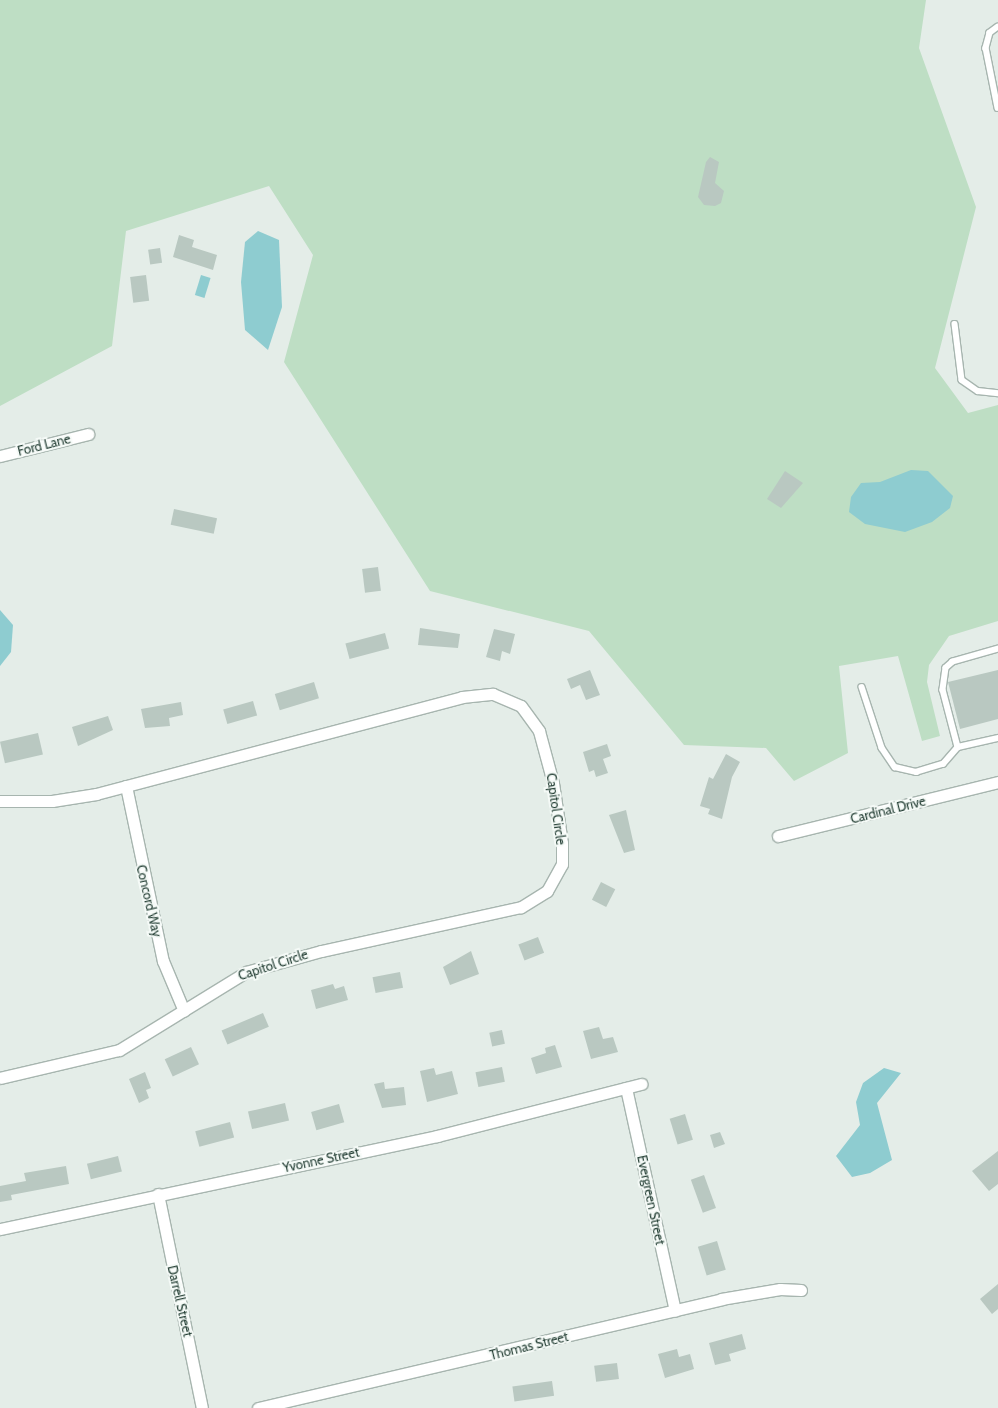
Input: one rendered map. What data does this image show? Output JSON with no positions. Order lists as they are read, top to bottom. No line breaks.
{"streets":{"street":["Ford Lane","Capitol Circle","Cardinal Drive","Concord Way","Yvonne Street","Evergreen Street","Darrell Street","Thomas Street"]},"crossings":[["Capitol Circle","Concord Way"],["Yvonne Street","Evergreen Street"],["Yvonne Street","Darrell Street"],["Evergreen Street","Thomas Street"]]}
